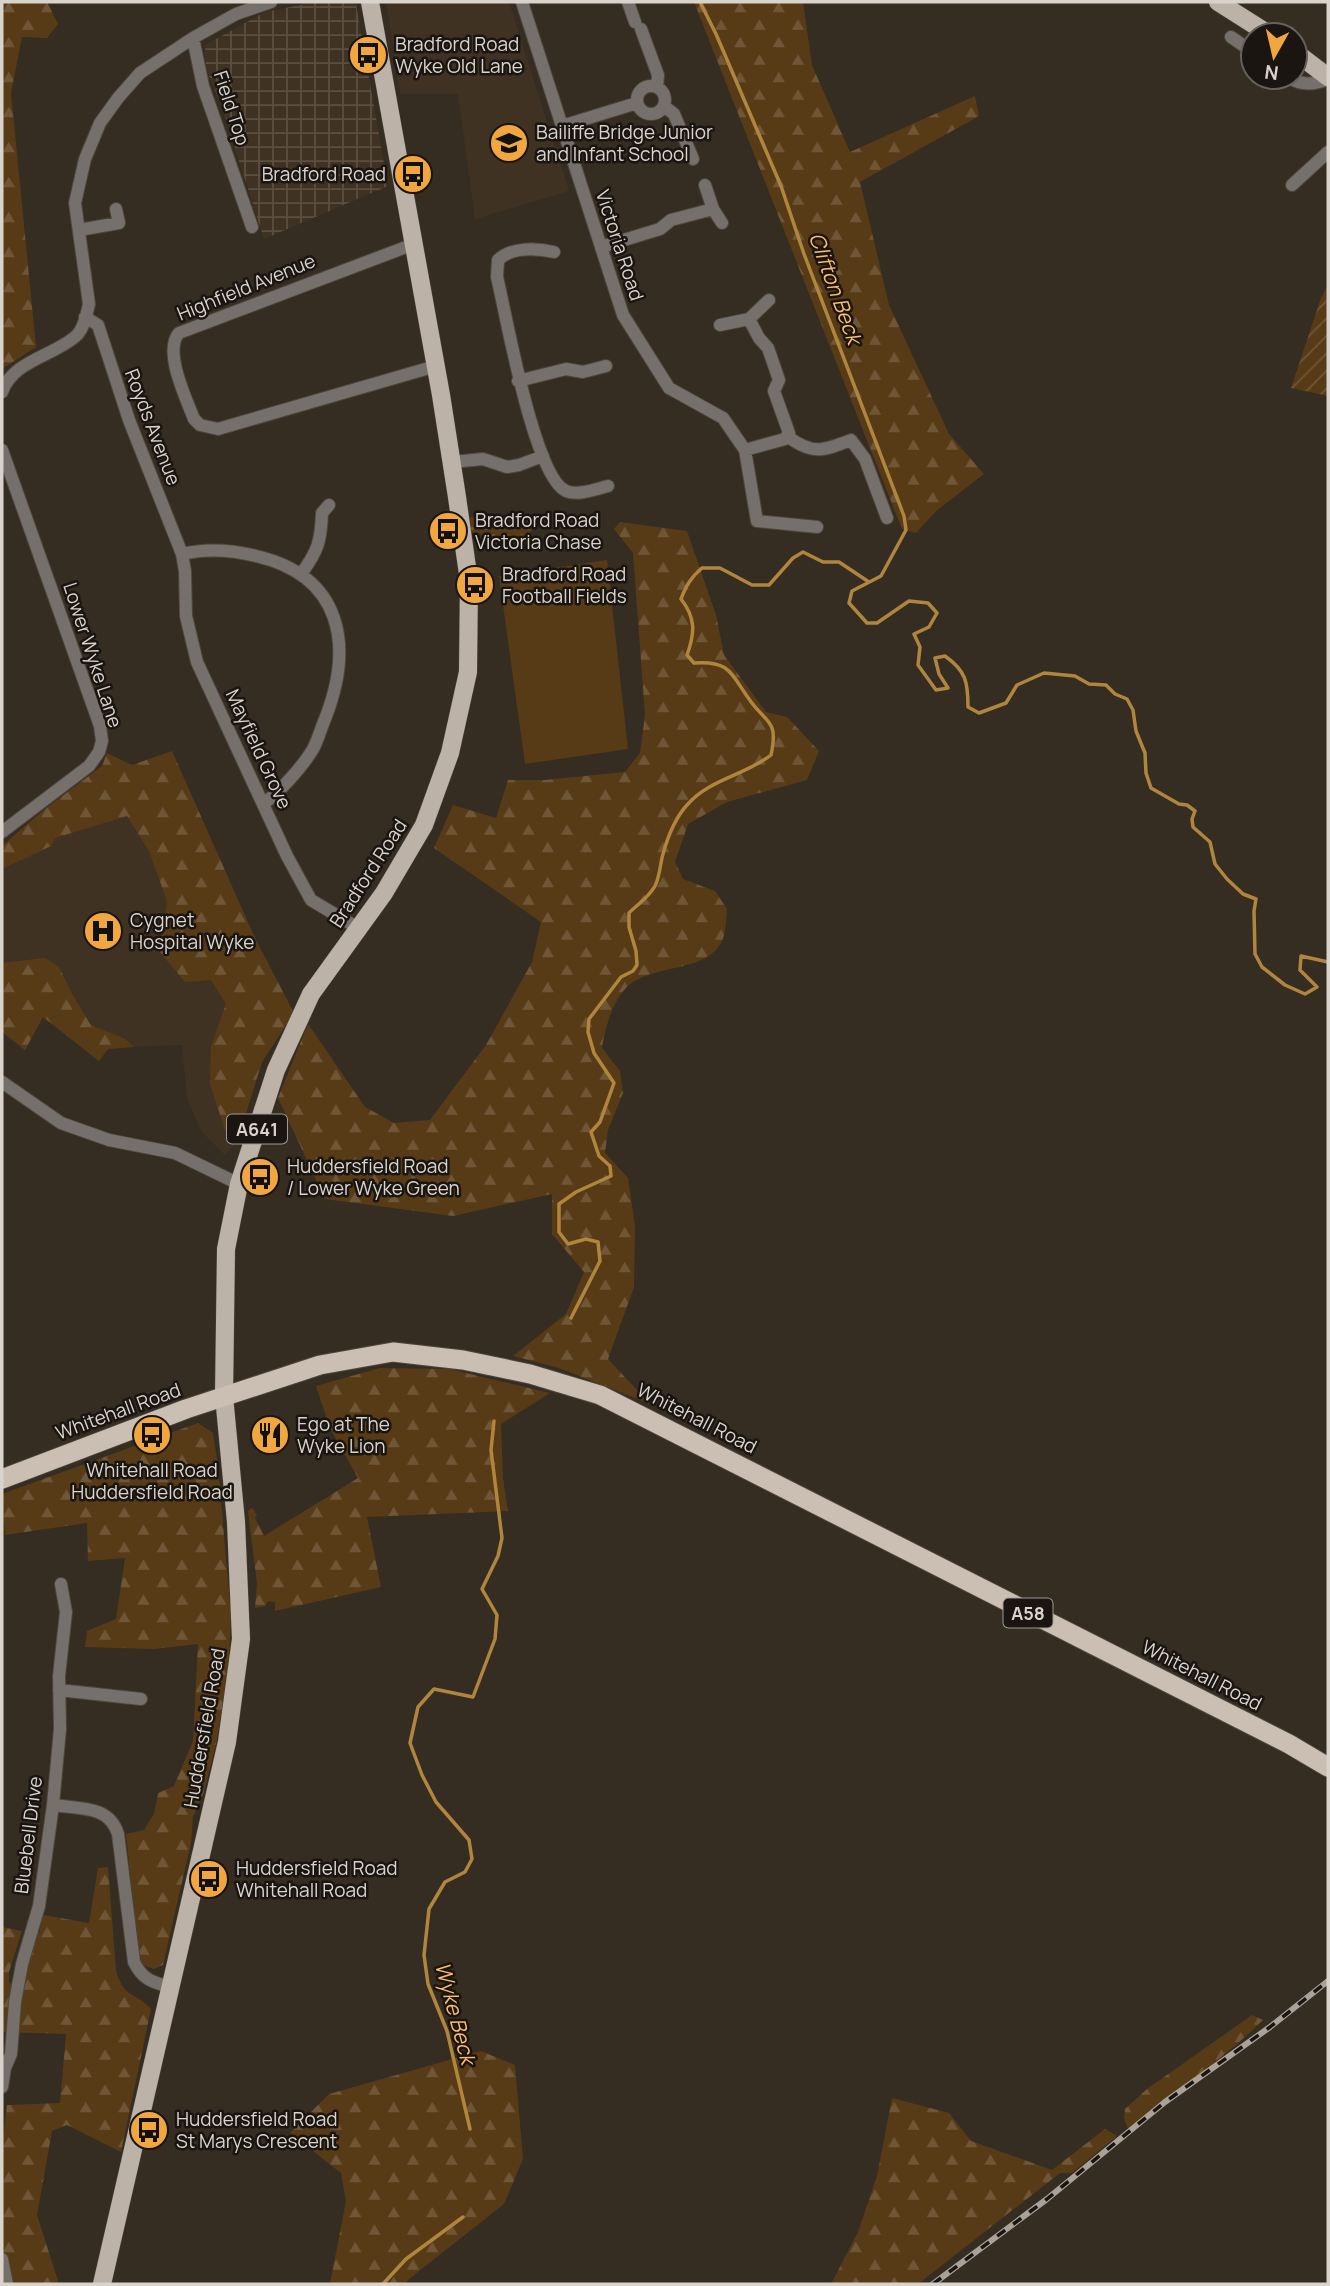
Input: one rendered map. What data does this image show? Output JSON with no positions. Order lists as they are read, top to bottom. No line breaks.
{"streets":{"highway":["Whitehall Road","A58"],"main road":["Bradford Road","A641","Huddersfield Road"],"street":["Field Top","Victoria Road","Highfield Avenue","Royds Avenue","Lower Wyke Lane","Mayfield Grove","Bluebell Drive"]},"crossings":[["Highfield Avenue","Bradford Road"],["Royds Avenue","Mayfield Grove"],["Mayfield Grove","Bradford Road"],["Bradford Road","Huddersfield Road"],["Whitehall Road","Huddersfield Road"]],"water":["Clifton Beck","Wyke Beck"],"places":{"bus stop":["Bradford Road Wyke Old Lane","Bradford Road","Bradford Road Victoria Chase","Bradford Road Football Fields","Huddersfield Road / Lower Wyke Green","Whitehall Road Huddersfield Road","Huddersfield Road Whitehall Road","Huddersfield Road St Marys Crescent"],"school or university":["Bailiffe Bridge Junior and Infant School"],"hospital":["Cygnet Hospital Wyke"],"restaurant":["Ego at The Wyke Lion"]},"north":"bottom"}
